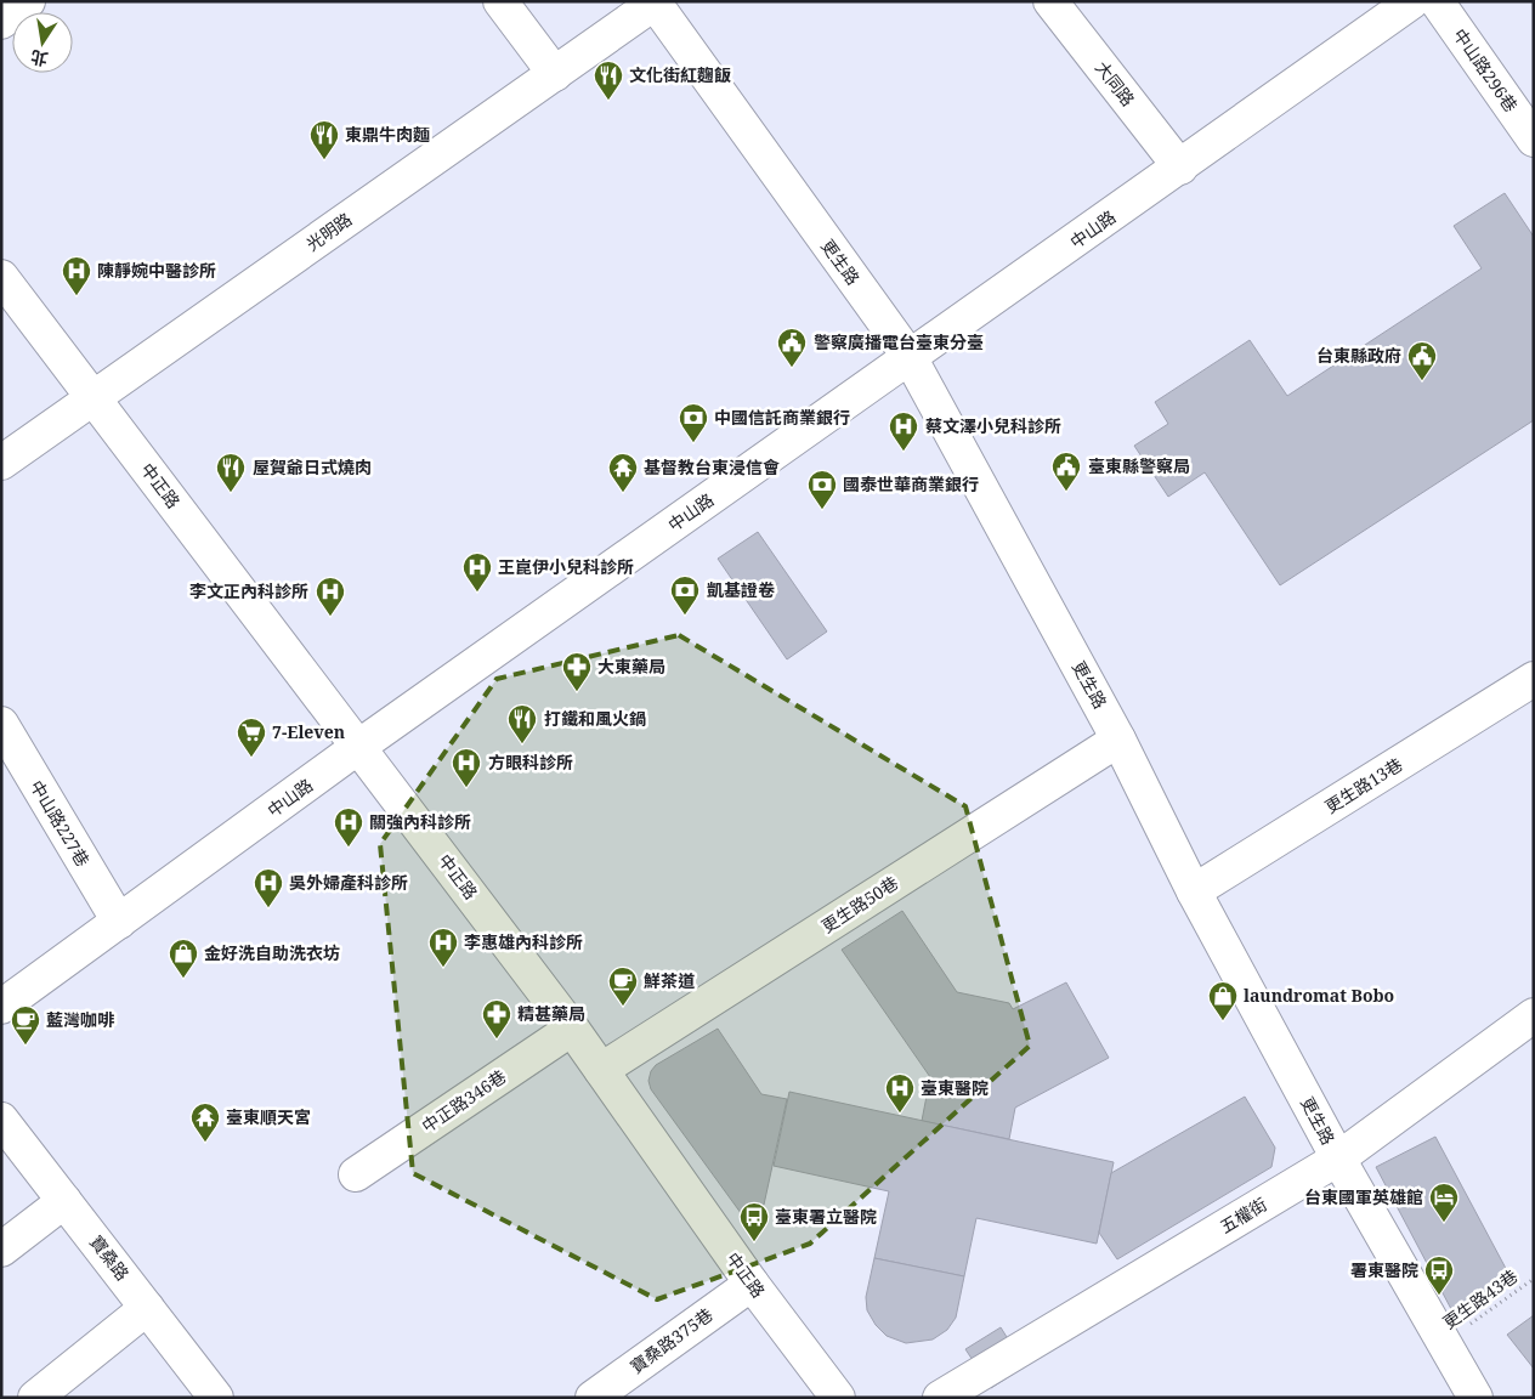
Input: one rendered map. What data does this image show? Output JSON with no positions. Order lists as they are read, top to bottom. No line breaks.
{"streets":{"street":["中山路296巷","大同路","中山路","光明路","更生路","中正路","更生路13巷","中山路227巷","更生路50巷","中正路346巷","五權街","寶桑路","寶桑路375巷"],"path":["更生路43巷"]},"crossings":[["大同路","中山路"],["中山路","更生路"],["中山路","中正路"],["中山路","中山路227巷"],["光明路","更生路"],["光明路","中正路"],["更生路","更生路13巷"],["更生路","更生路50巷"],["更生路","五權街"],["更生路","更生路43巷"],["中正路","更生路50巷"],["中正路","中正路346巷"],["中正路","寶桑路375巷"]],"places":{"restaurant":["文化街紅麴飯","東鼎牛肉麵","屋賀爺日式燒肉","打鐵和風火鍋"],"hospital":["陳靜婉中醫診所","蔡文澤小兒科診所","王崑伊小兒科診所","李文正內科診所","方眼科診所","關強內科診所","吳外婦產科診所","李惠雄內科診所","臺東醫院"],"public building":["警察廣播電台臺東分臺","台東縣政府","臺東縣警察局"],"bank":["中國信託商業銀行","國泰世華商業銀行","凱基證卷"],"temple":["基督教台東浸信會","臺東順天宮"],"pharmacy":["大東藥局","精甚藥局"],"supermarket":["7-Eleven"],"shop":["金好洗自助洗衣坊","laundromat Bobo"],"cafe":["鮮茶道","藍灣咖啡"],"hotel":["台東國軍英雄館"],"bus stop":["臺東署立醫院","署東醫院"]},"north":"bottom"}
